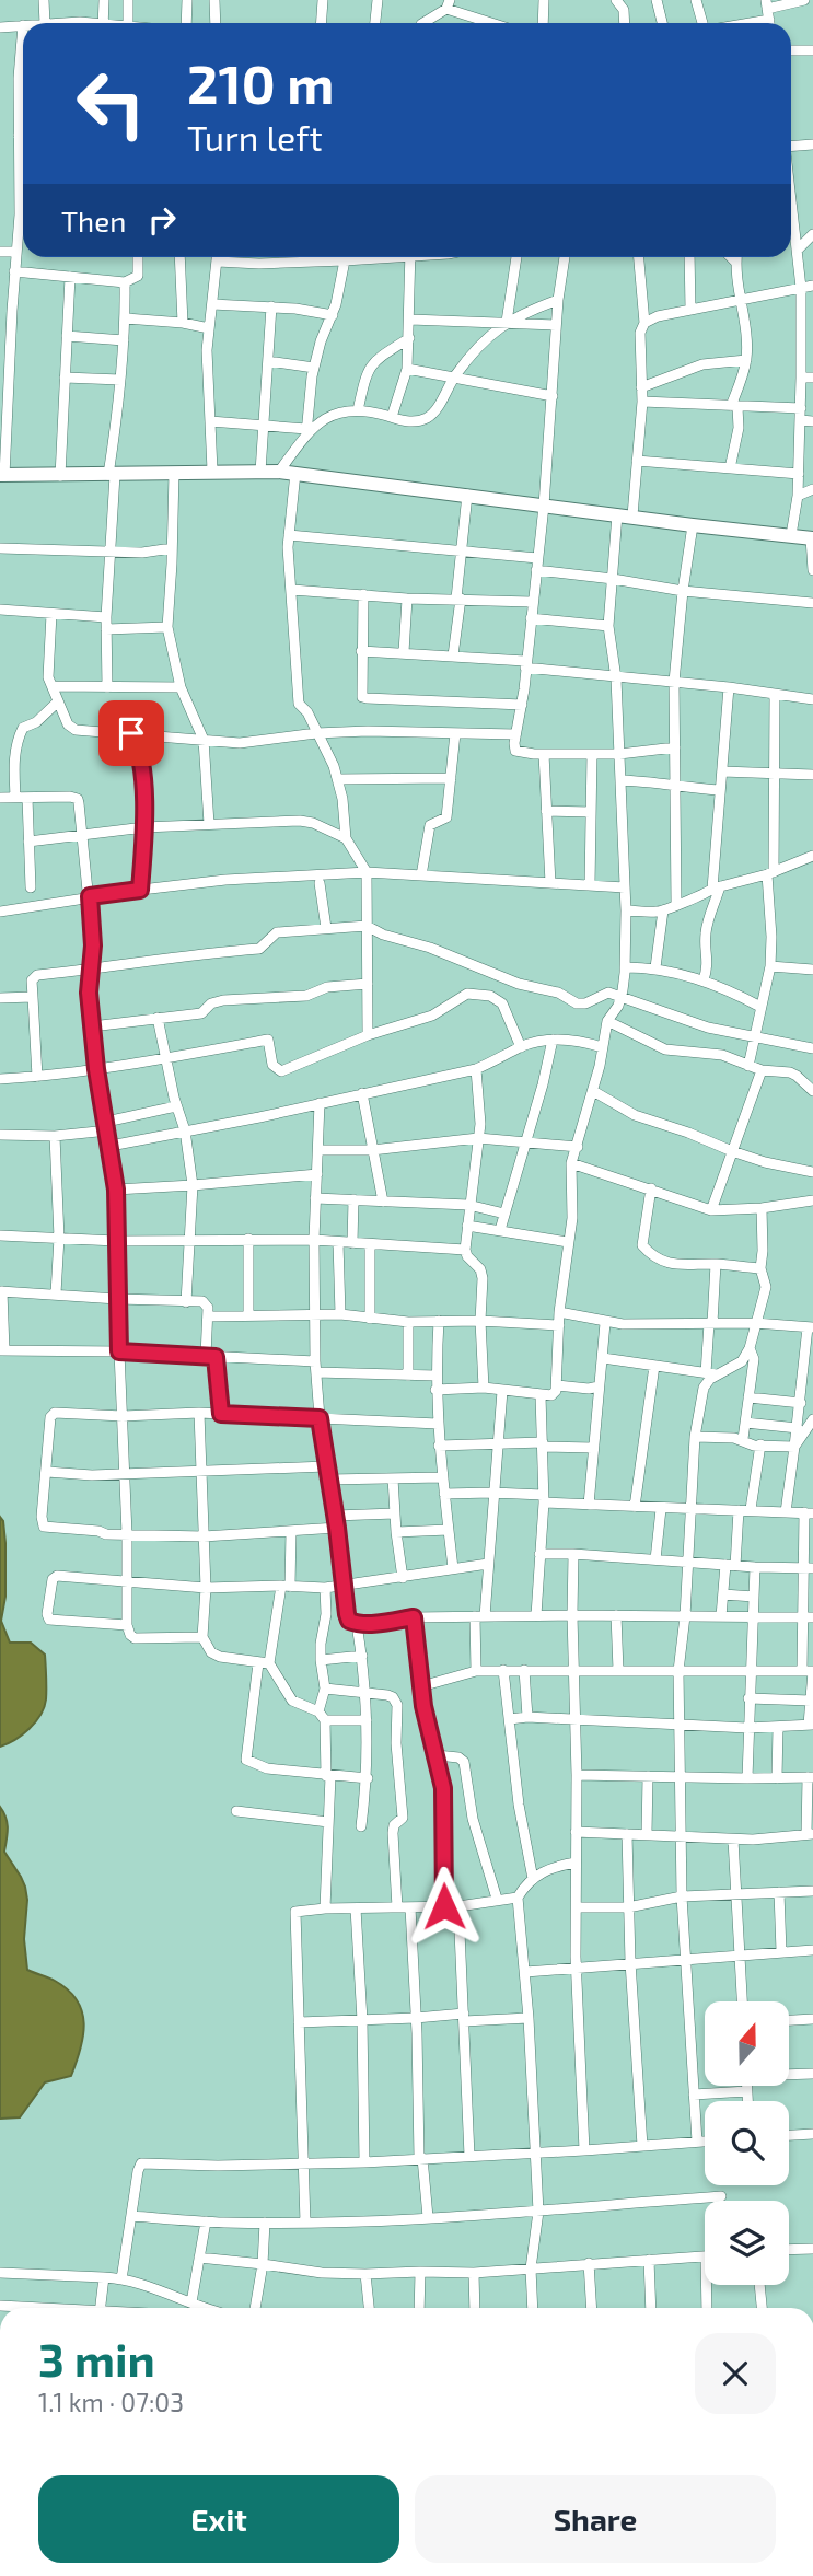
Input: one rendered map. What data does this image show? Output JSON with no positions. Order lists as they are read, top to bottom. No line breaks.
{"north":"top","page":{"turn":["210 m","Turn left"],"then":"Then","heading":["3 min","1.1 km · 07:03"],"buttons":["Exit","Share"]}}
